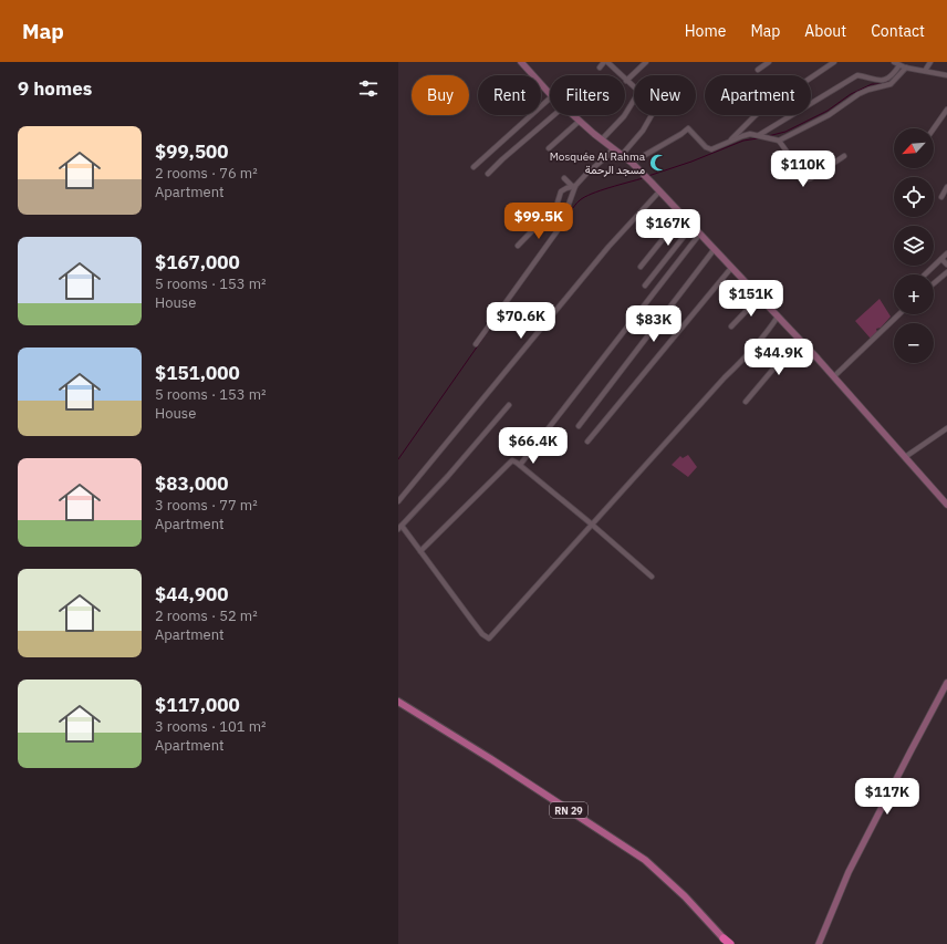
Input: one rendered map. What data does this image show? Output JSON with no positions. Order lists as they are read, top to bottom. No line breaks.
{"streets":{"main road":["RN 29"]},"places":{"mosque":["Mosquée Al Rahma مسجد الرحمة"]},"north":"bottom left","page":{"header":"Map","nav":["Home","Map","About","Contact"],"heading":"9 homes","chip":["Buy","Rent","Filters","New","Apartment"],"list":[{"name":"$99,500","note":"2 rooms · 76 m² · Apartment"},{"name":"$167,000","note":"5 rooms · 153 m² · House"},{"name":"$151,000","note":"5 rooms · 153 m² · House"},{"name":"$83,000","note":"3 rooms · 77 m² · Apartment"},{"name":"$44,900","note":"2 rooms · 52 m² · Apartment"},{"name":"$117,000","note":"3 rooms · 101 m² · Apartment"}],"map_buttons":["+","−"],"price":["$110K","$99.5K","$167K","$151K","$70.6K","$83K","$44.9K","$66.4K","$117K"]}}
